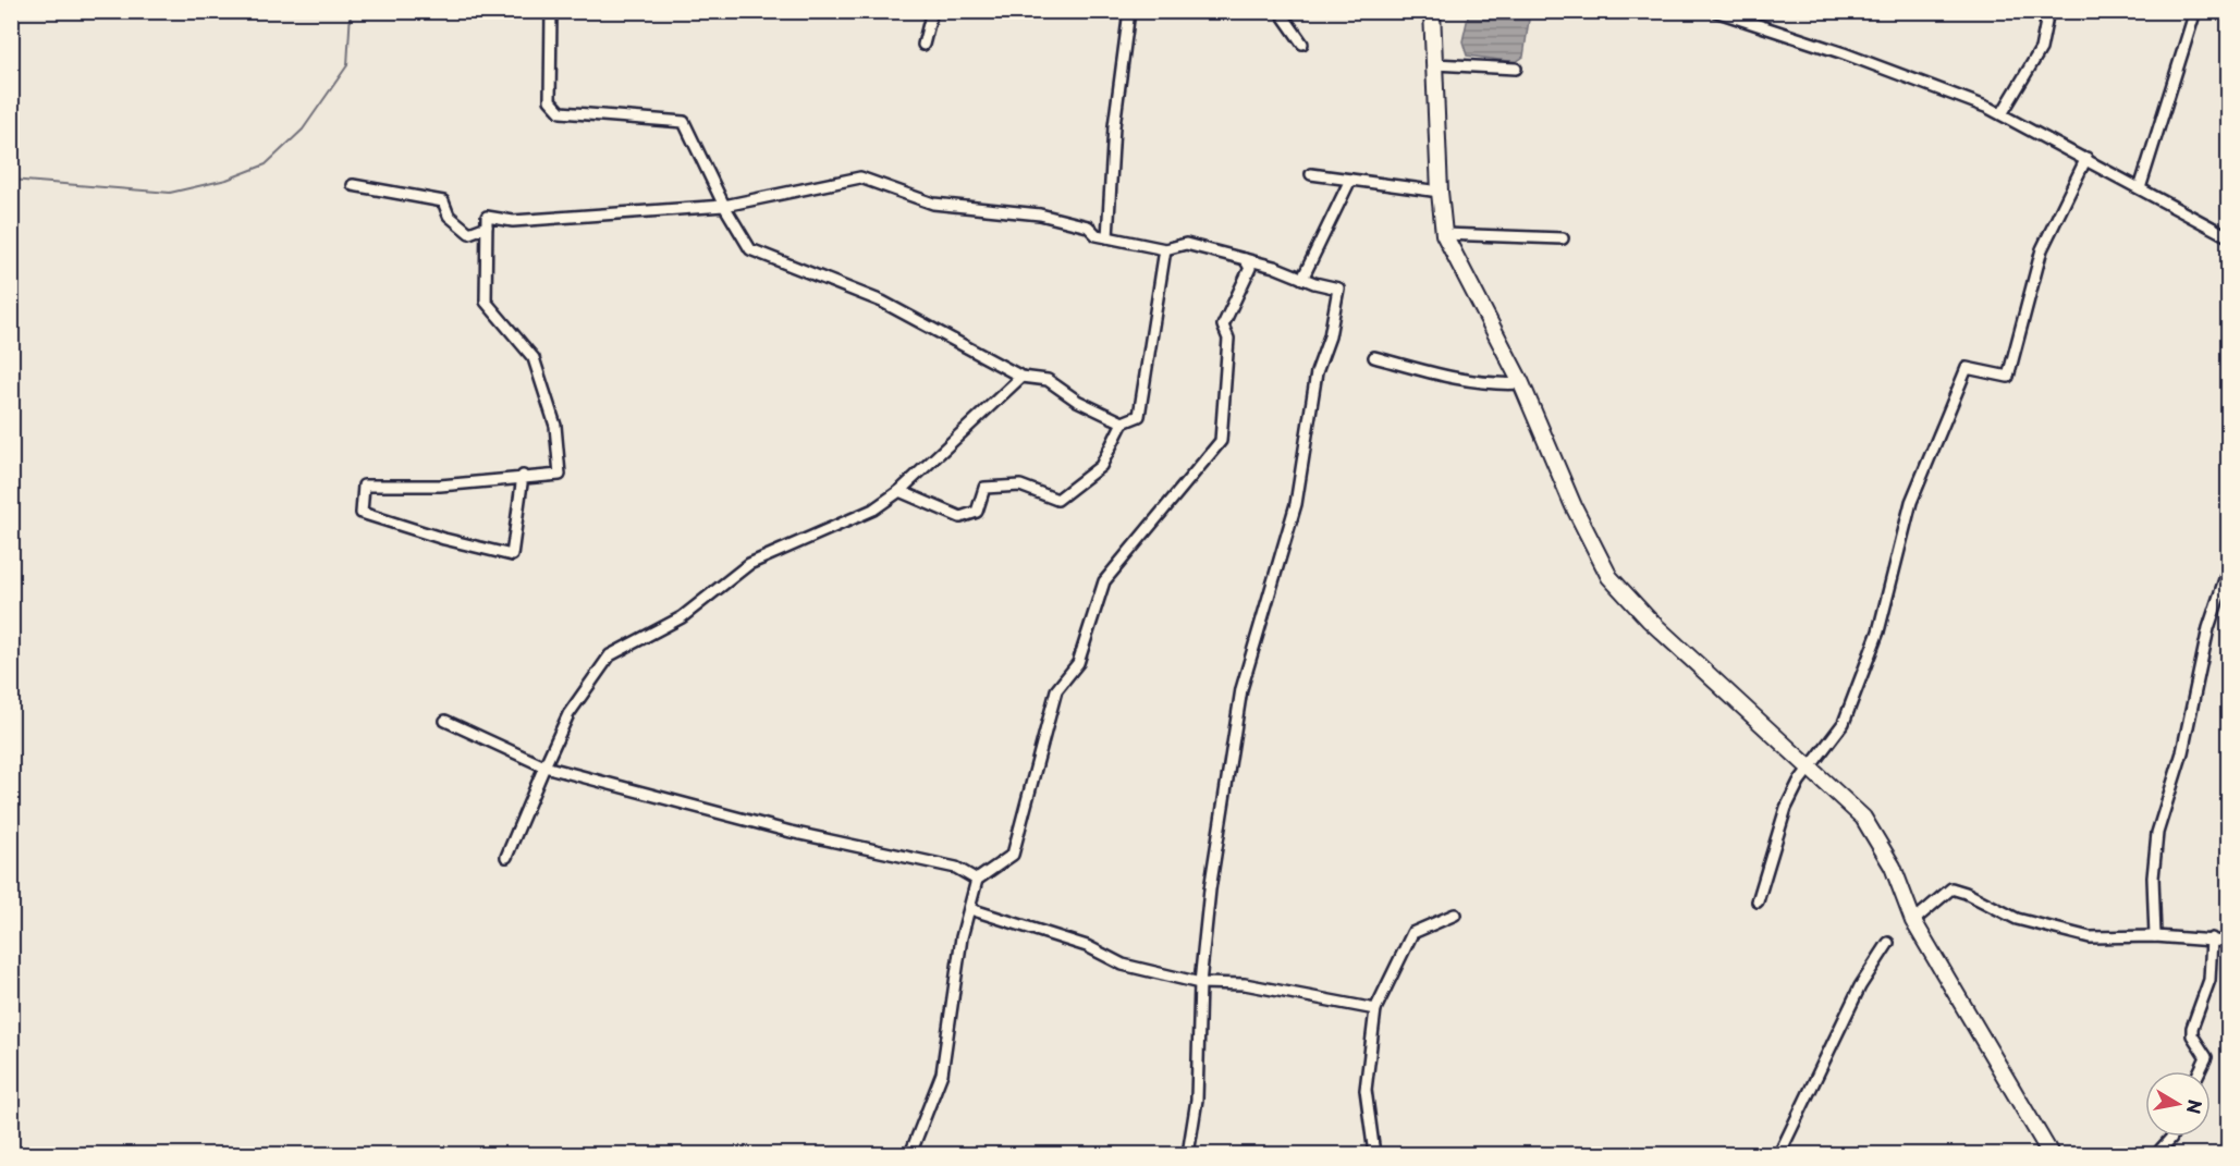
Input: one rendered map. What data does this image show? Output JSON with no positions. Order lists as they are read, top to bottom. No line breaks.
{"north":"right"}
